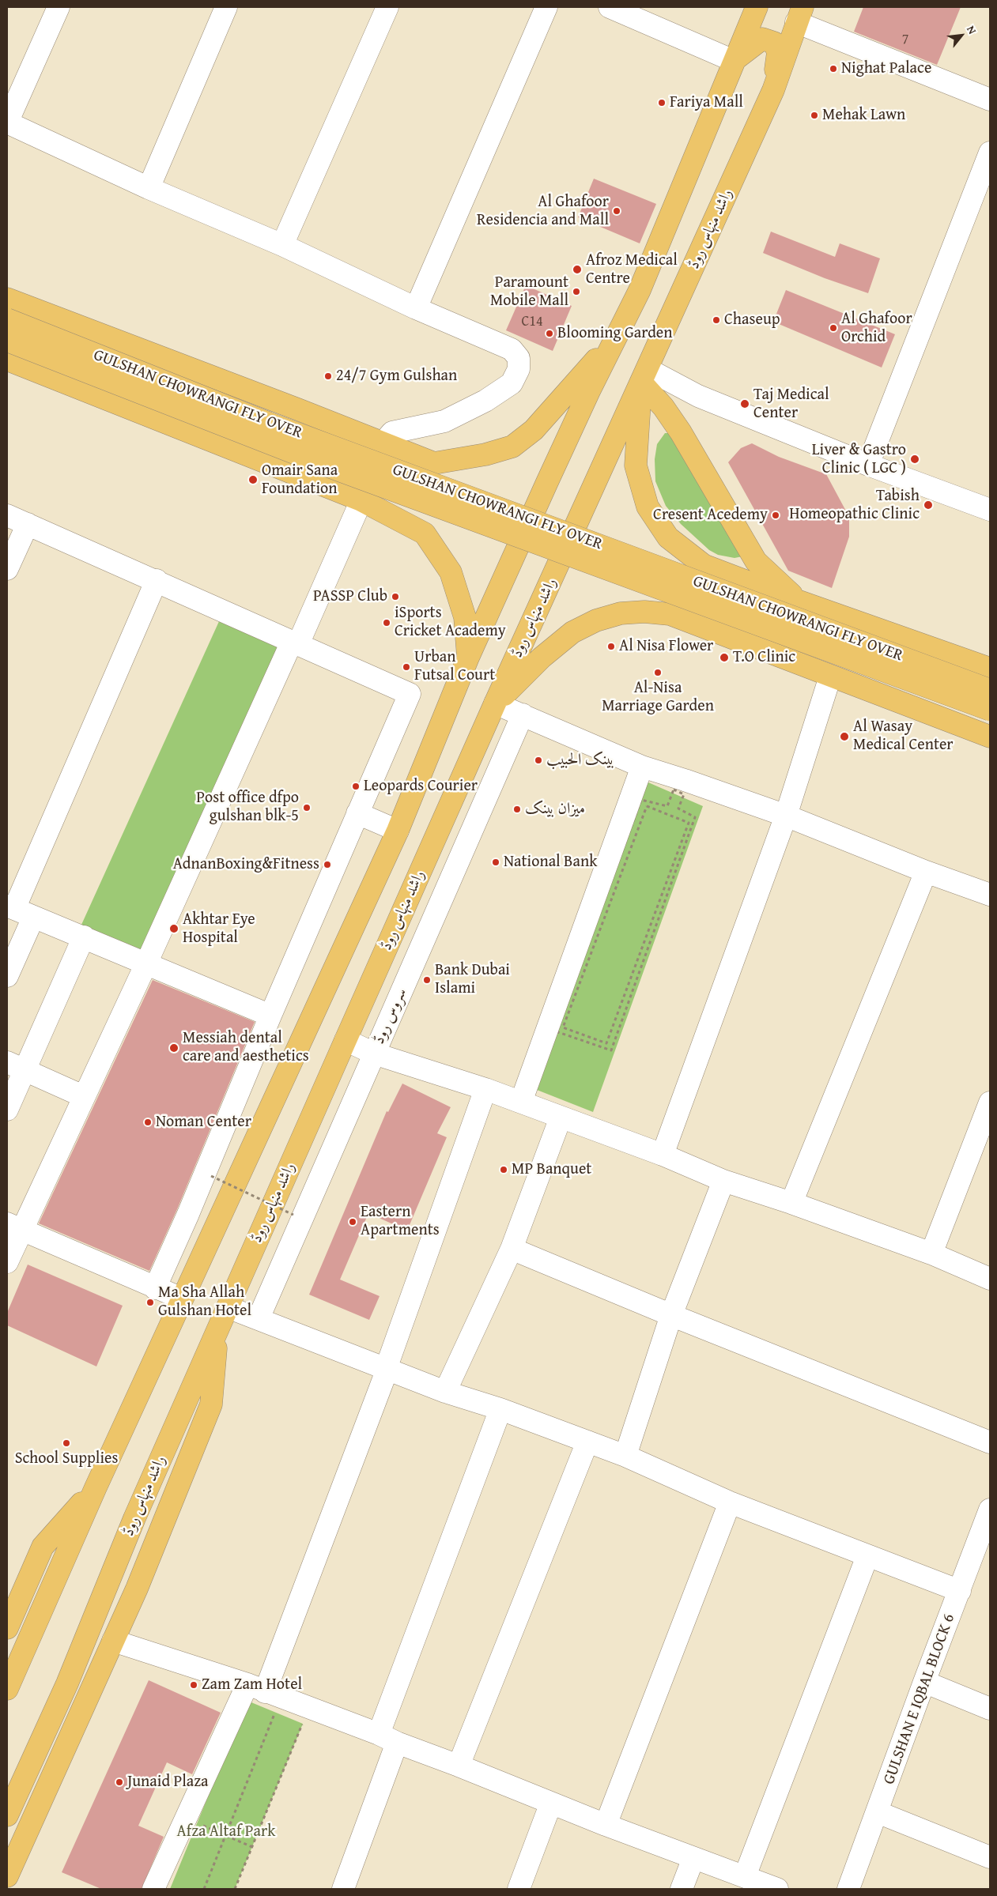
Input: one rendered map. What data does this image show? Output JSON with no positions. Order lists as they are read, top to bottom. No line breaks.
{"streets":{"main road":["راشد منہاس روڈ","GULSHAN CHOWRANGI FLY OVER"],"street":["سروس روڈ","GULSHAN E IQBAL BLOCK 6"]},"parks":["Afza Altaf Park"],"places":["Nighat Palace","Fariya Mall","Mehak Lawn","Al Ghafoor Residencia and Mall","Afroz Medical Centre","Paramount Mobile Mall","Chaseup","Al Ghafoor Orchid","Blooming Garden","24/7 Gym Gulshan","Taj Medical Center","Liver & Gastro Clinic ( LGC )","Omair Sana Foundation","Tabish Homeopathic Clinic","Cresent Acedemy","PASSP Club","iSports Cricket Academy","Al Nisa Flower","T.O Clinic","Urban Futsal Court","Al-Nisa Marriage Garden","Al Wasay Medical Center","بينک الحبيب","Leopards Courier","Post office dfpo gulshan blk-5","میزان بینک","National Bank","AdnanBoxing&Fitness","Akhtar Eye Hospital","Bank Dubai Islami","Messiah dental care and aesthetics","Noman Center","MP Banquet","Eastern Apartments","Ma Sha Allah Gulshan Hotel","School Supplies","Zam Zam Hotel","Junaid Plaza"],"house_numbers":["7","C14"],"north":"top right"}
